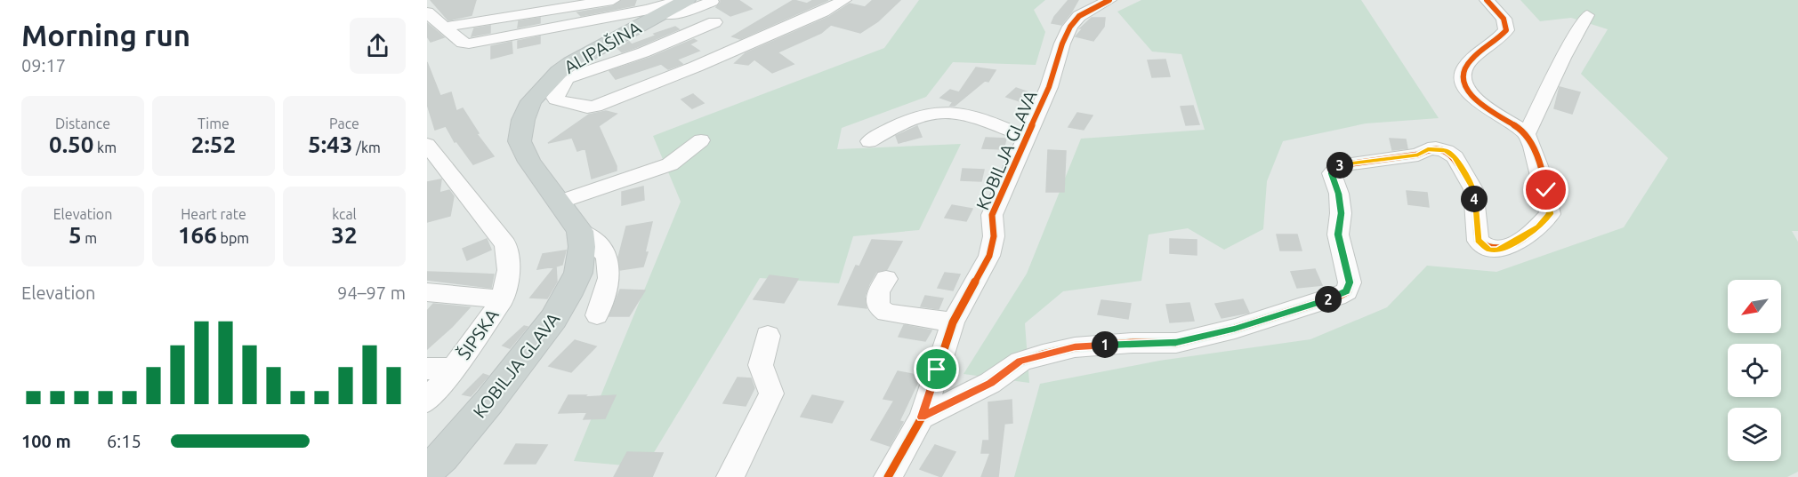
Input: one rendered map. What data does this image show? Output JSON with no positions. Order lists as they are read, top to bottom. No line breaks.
{"streets":{"main road":["ALIPAŠINA","KOBILJA GLAVA"],"street":["ŠIPSKA"]},"crossings":[["ALIPAŠINA","KOBILJA GLAVA"]],"north":"bottom left","page":{"heading":["Morning run","09:17"],"stats":[["Distance","0.50 km"],["Time","2:52"],["Pace","5:43 /km"],["Elevation","5 m"],["Heart rate","166 bpm"],["kcal","32"]],"pins":["3","4","2","1"],"chart":["Elevation","94–97 m"],"list":[{"name":"100 m","note":"6:15"}]}}
